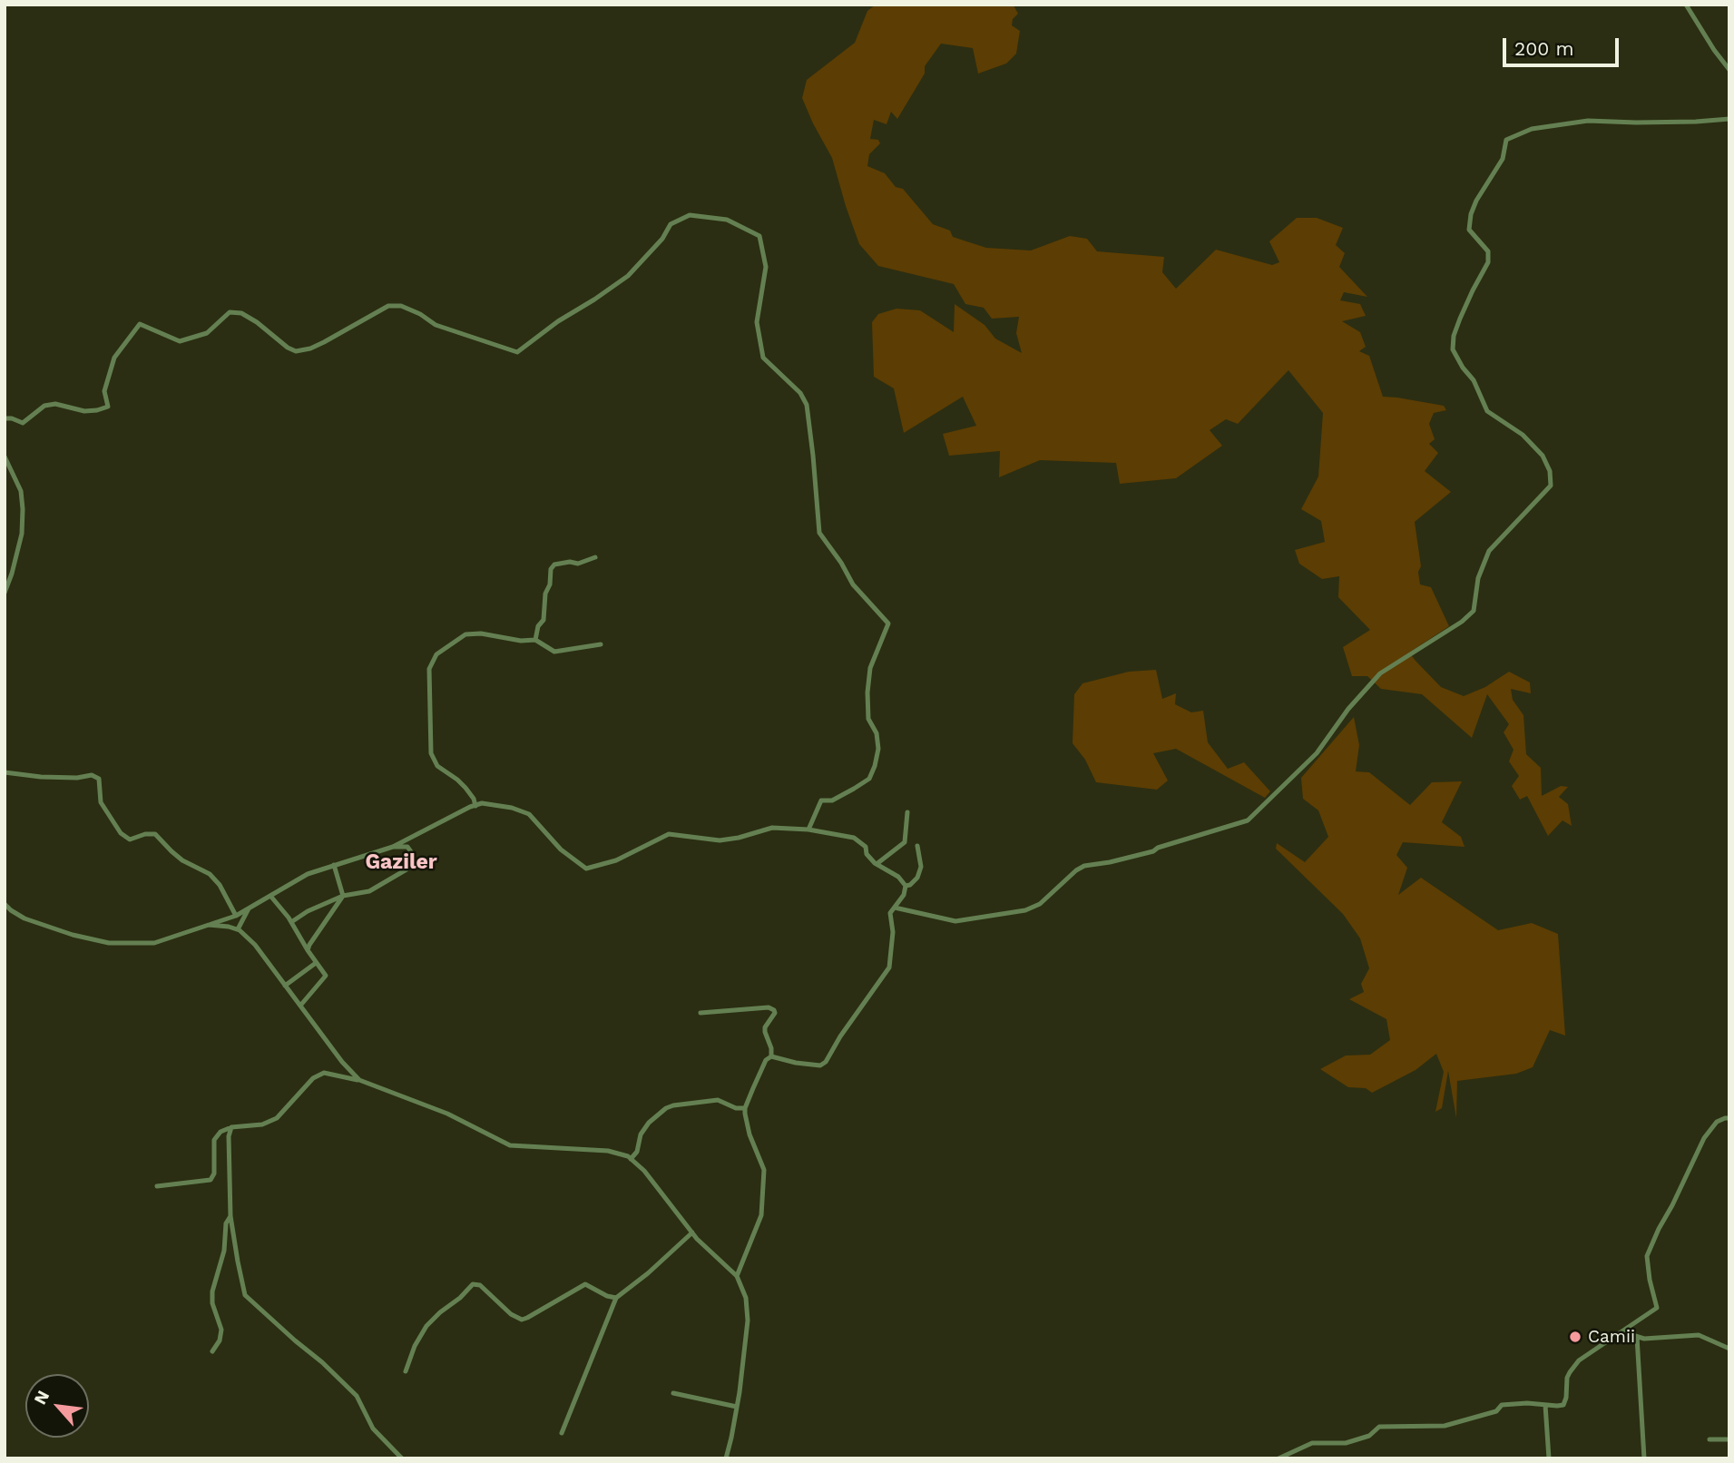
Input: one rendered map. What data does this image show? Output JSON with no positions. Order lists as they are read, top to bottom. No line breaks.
{"districts":["Gaziler"],"places":["Camii"],"scale_bar":"200 m","north":"top left"}
